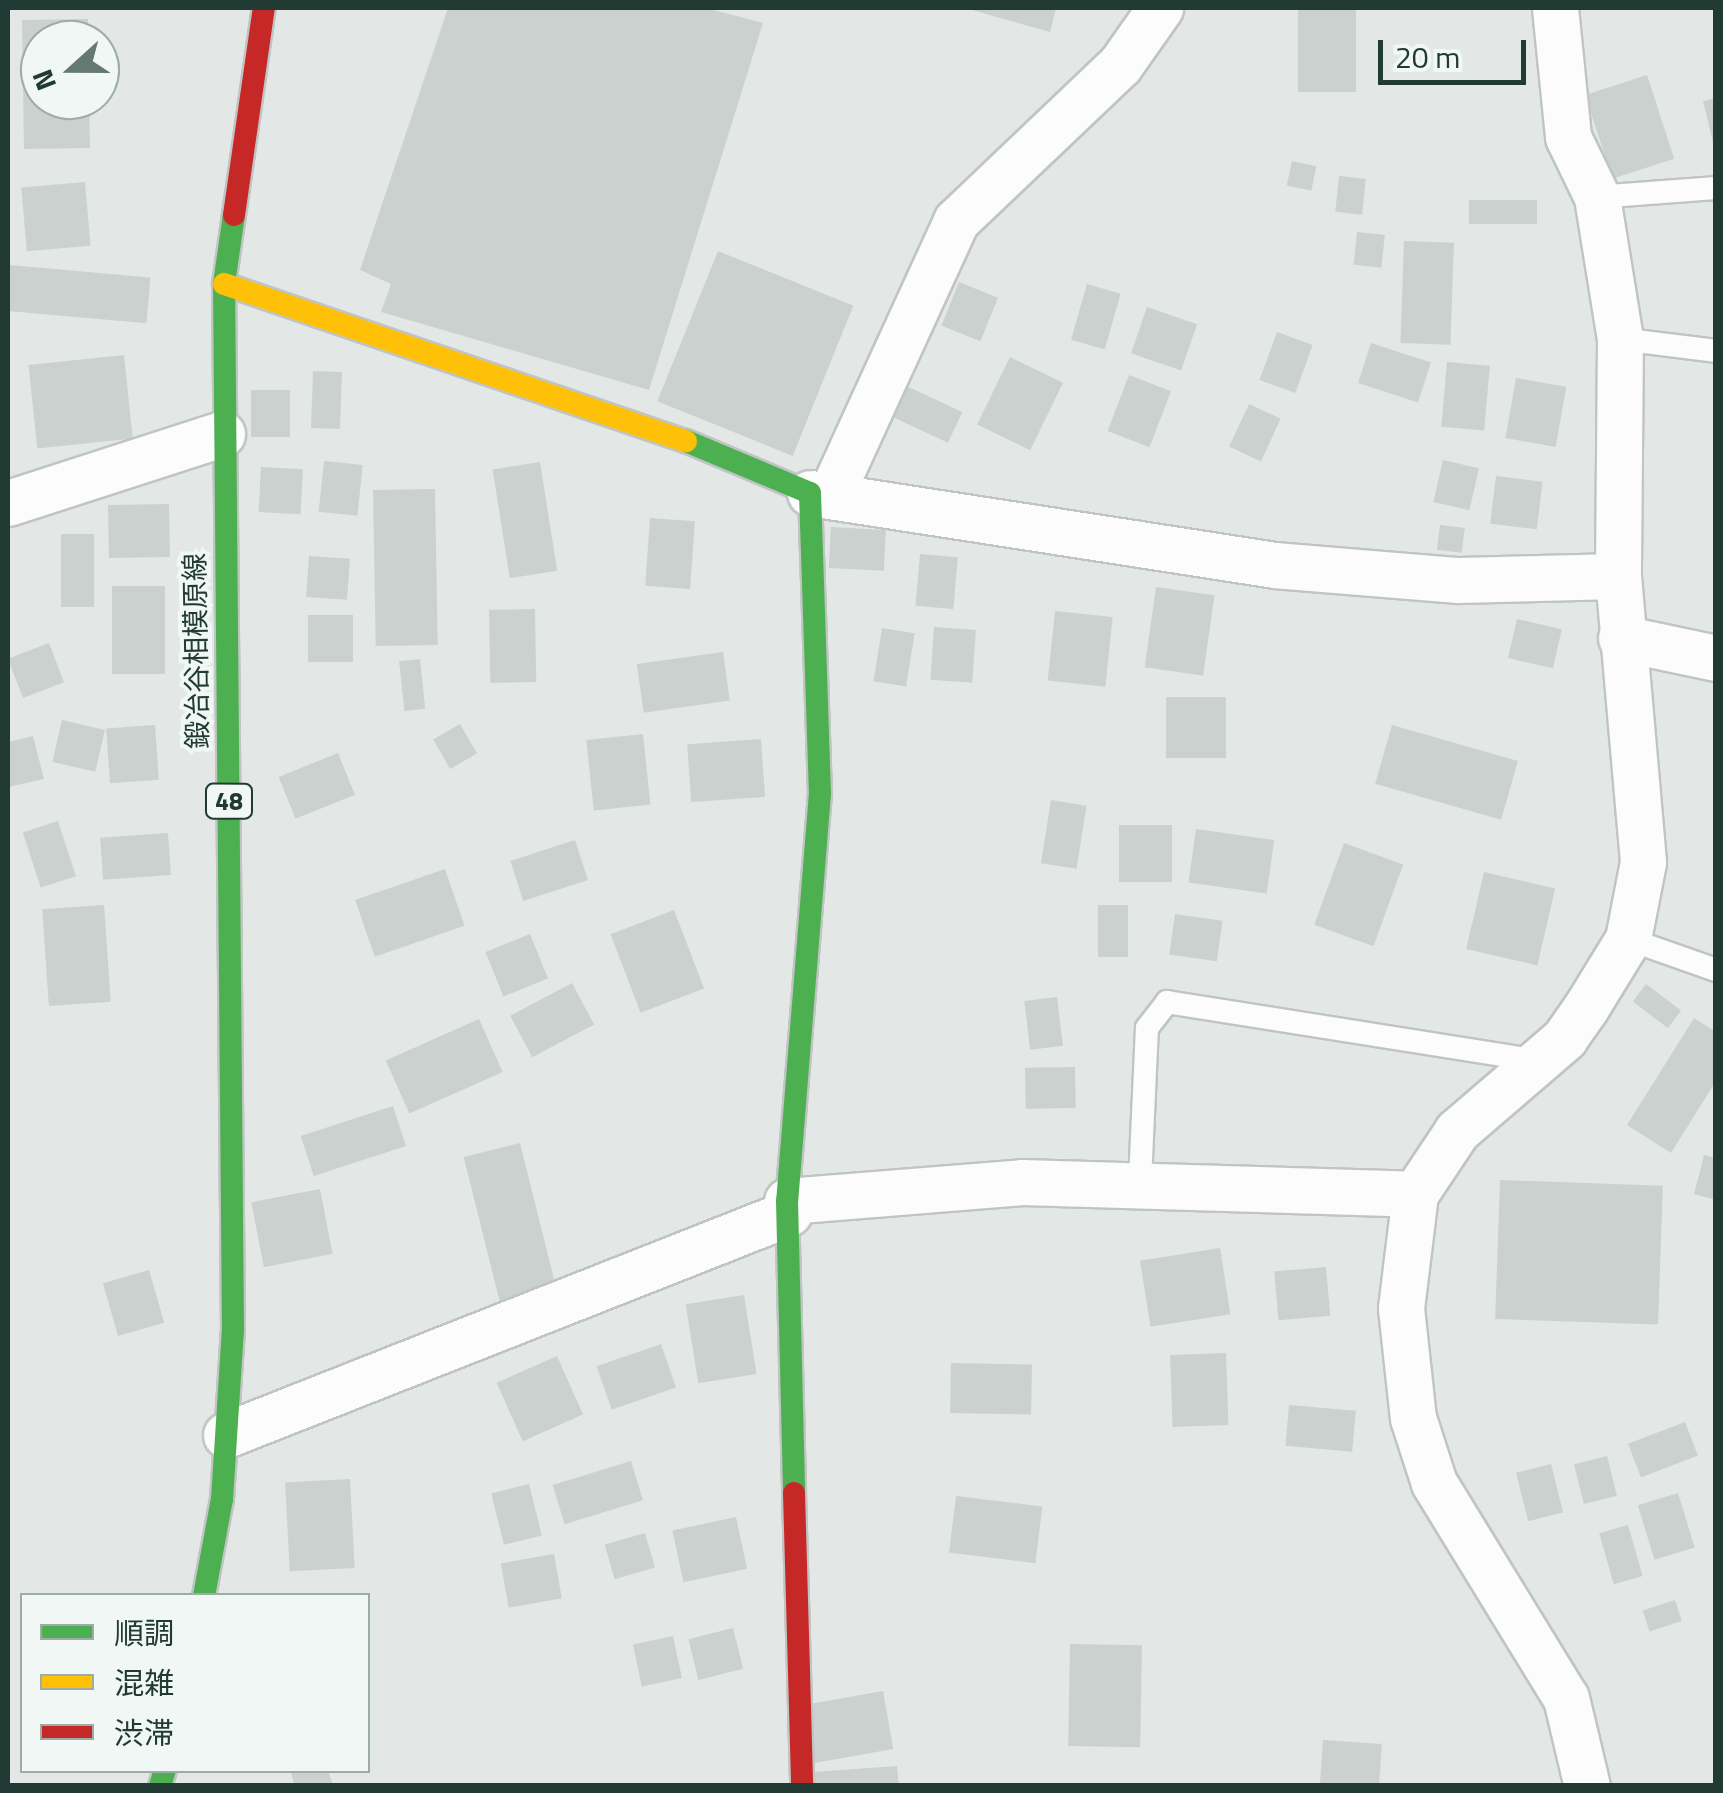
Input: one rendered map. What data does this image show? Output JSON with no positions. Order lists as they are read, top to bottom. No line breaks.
{"streets":{"street":["鍛冶谷相模原線","48"]},"legend":["順調","混雑","渋滞"],"scale_bar":"20 m","north":"left"}
